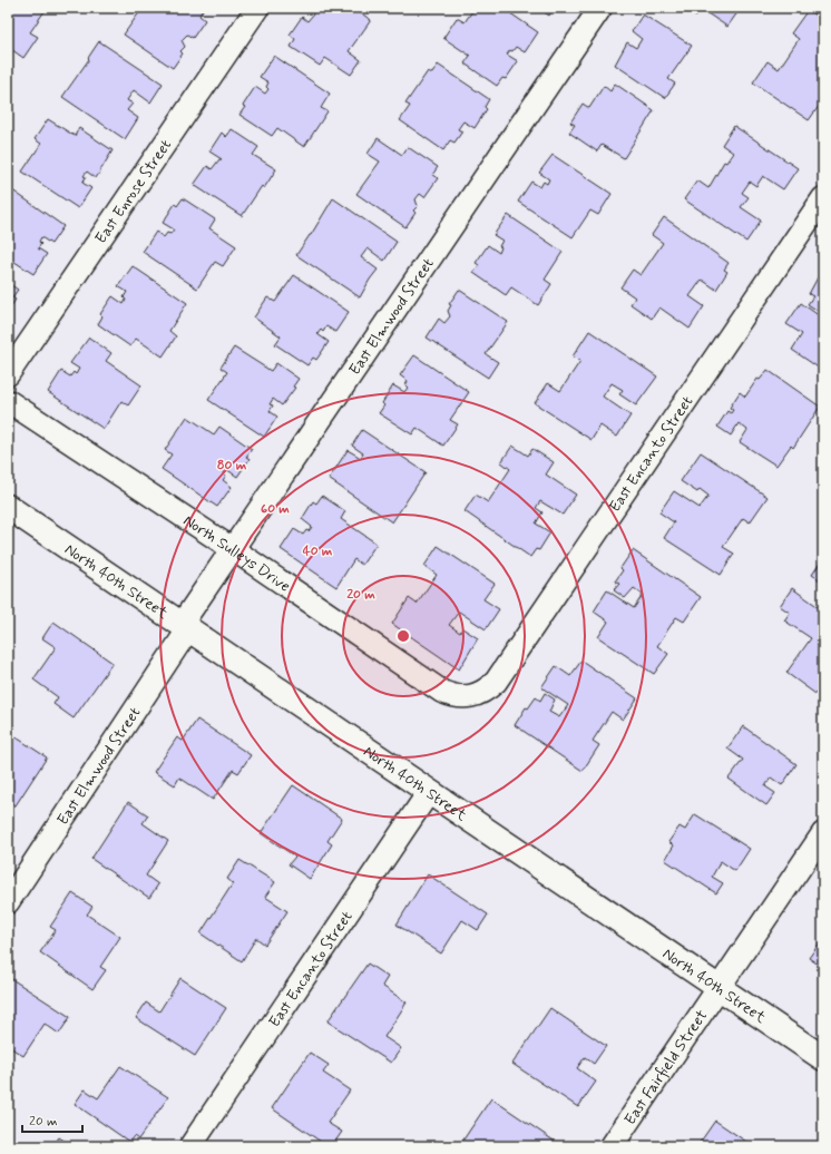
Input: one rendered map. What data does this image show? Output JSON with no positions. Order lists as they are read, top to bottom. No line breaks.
{"streets":{"street":["East Enrose Street","East Elmwood Street","East Encanto Street","North Sulleys Drive","North 40th Street","East Fairfield Street"]},"crossings":[["East Elmwood Street","North Sulleys Drive"],["East Elmwood Street","North 40th Street"],["East Encanto Street","North Sulleys Drive"],["East Encanto Street","North 40th Street"],["North 40th Street","East Fairfield Street"]],"scale_bar":"20 m","rings":["80 m","60 m","40 m","20 m"]}
